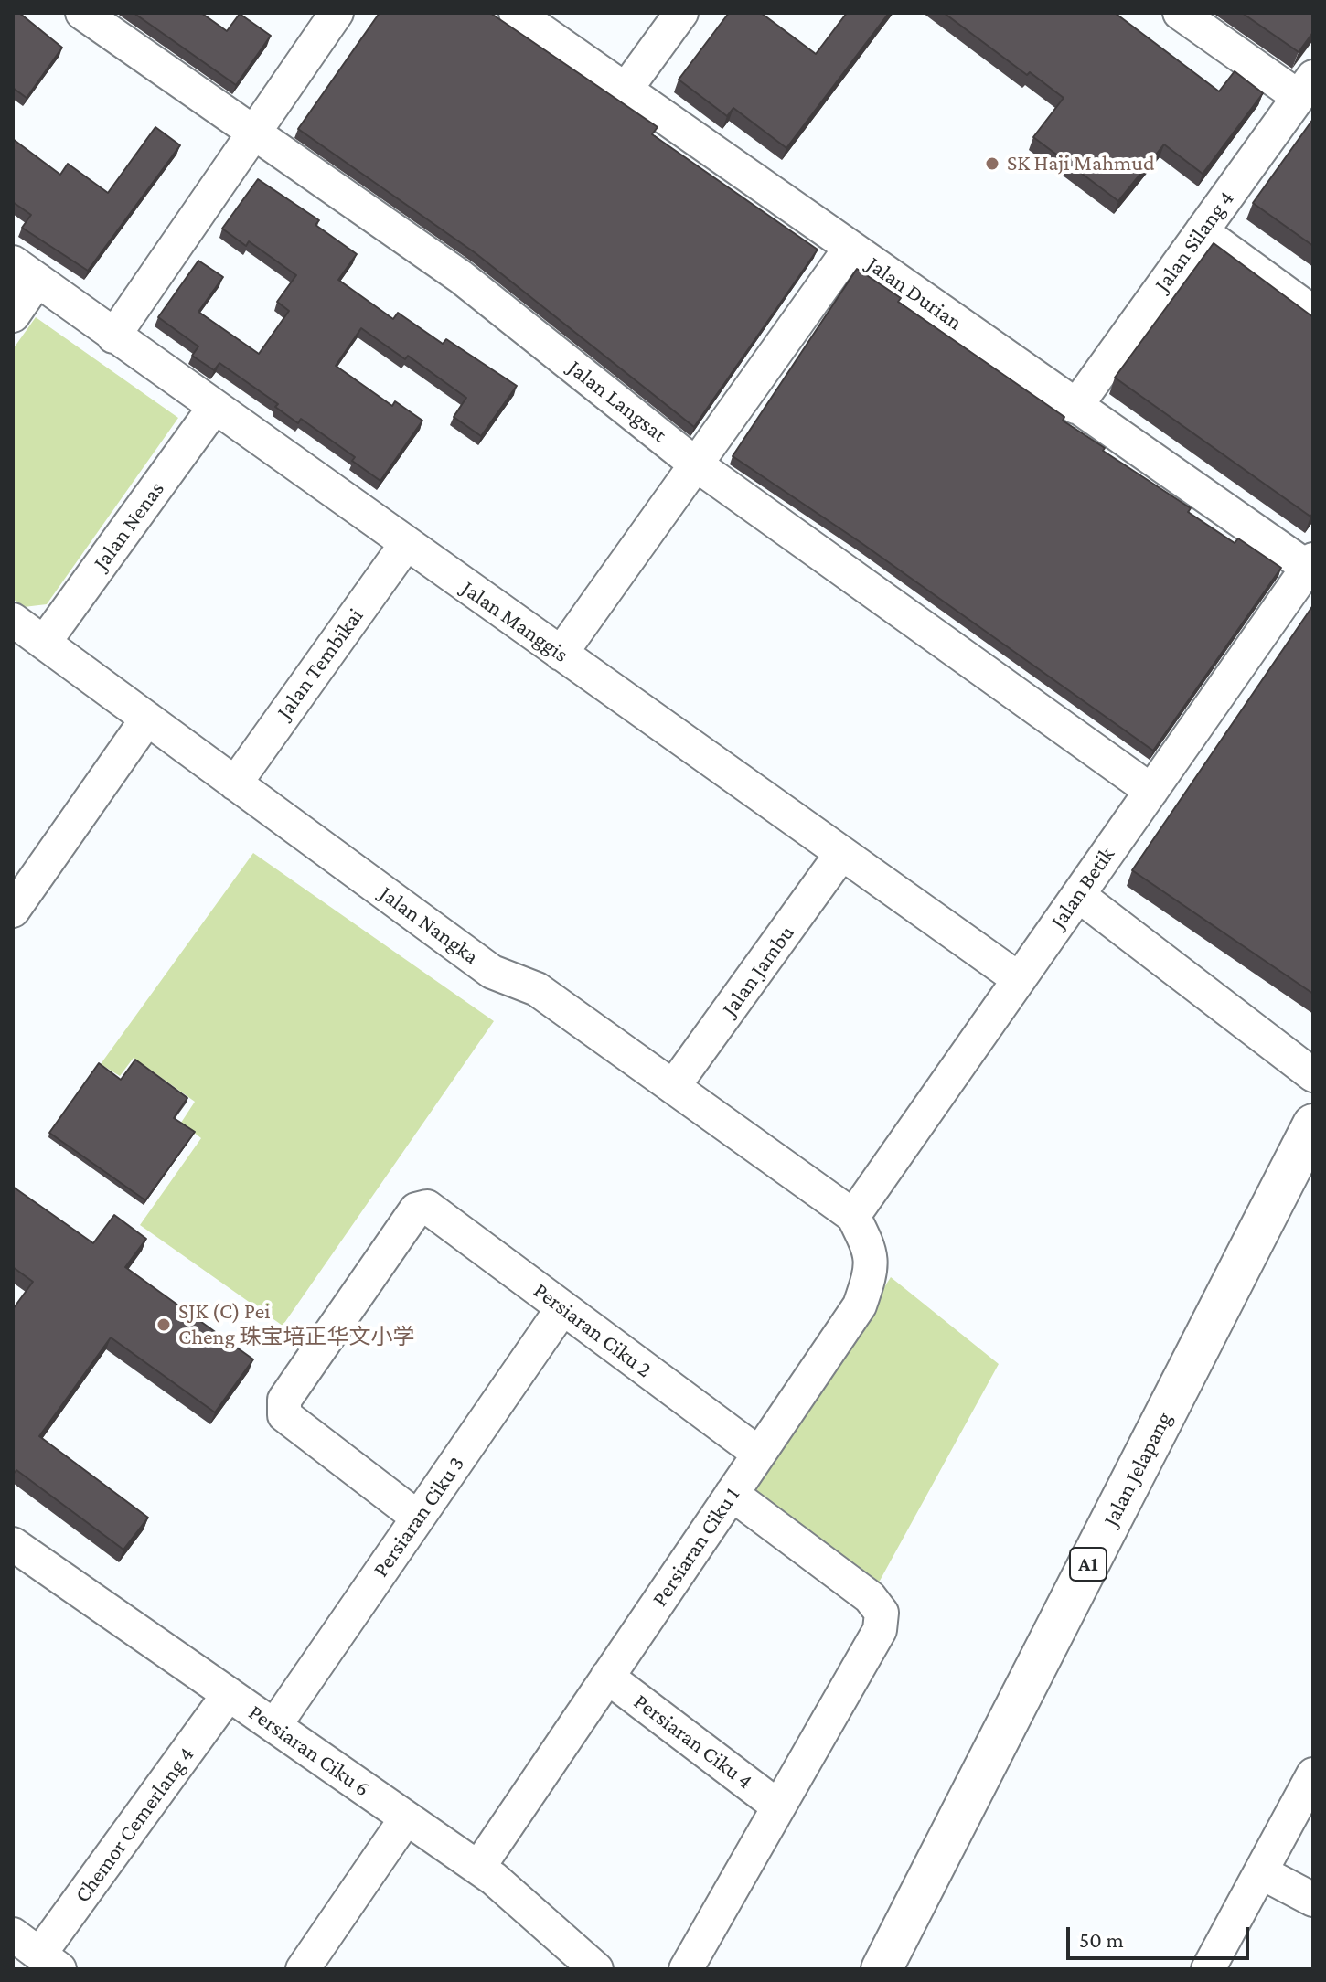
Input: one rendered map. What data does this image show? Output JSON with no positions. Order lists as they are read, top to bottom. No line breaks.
{"streets":{"main road":["Jalan Jelapang","A1"],"street":["Jalan Silang 4","Jalan Durian","Jalan Langsat","Jalan Nenas","Jalan Manggis","Jalan Tembikai","Jalan Betik","Jalan Nangka","Jalan Jambu","Persiaran Ciku 2","Persiaran Ciku 3","Persiaran Ciku 1","Persiaran Ciku 4","Persiaran Ciku 6","Chemor Cemerlang 4"]},"crossings":[["Jalan Silang 4","Jalan Durian"],["Jalan Durian","Jalan Betik"],["Jalan Langsat","Jalan Betik"],["Jalan Nenas","Jalan Manggis"],["Jalan Nenas","Jalan Nangka"],["Jalan Manggis","Jalan Tembikai"],["Jalan Manggis","Jalan Betik"],["Jalan Manggis","Jalan Jambu"],["Jalan Tembikai","Jalan Nangka"],["Jalan Betik","Jalan Nangka"],["Jalan Betik","Persiaran Ciku 1"],["Jalan Nangka","Jalan Jambu"],["Jalan Nangka","Persiaran Ciku 1"],["Persiaran Ciku 2","Persiaran Ciku 3"],["Persiaran Ciku 2","Persiaran Ciku 1"],["Persiaran Ciku 3","Persiaran Ciku 6"],["Persiaran Ciku 1","Persiaran Ciku 4"],["Persiaran Ciku 1","Persiaran Ciku 6"],["Persiaran Ciku 6","Chemor Cemerlang 4"]],"places":["SK Haji Mahmud","SJK (C) Pei Cheng 珠宝培正华文小学"],"scale_bar":"50 m"}
